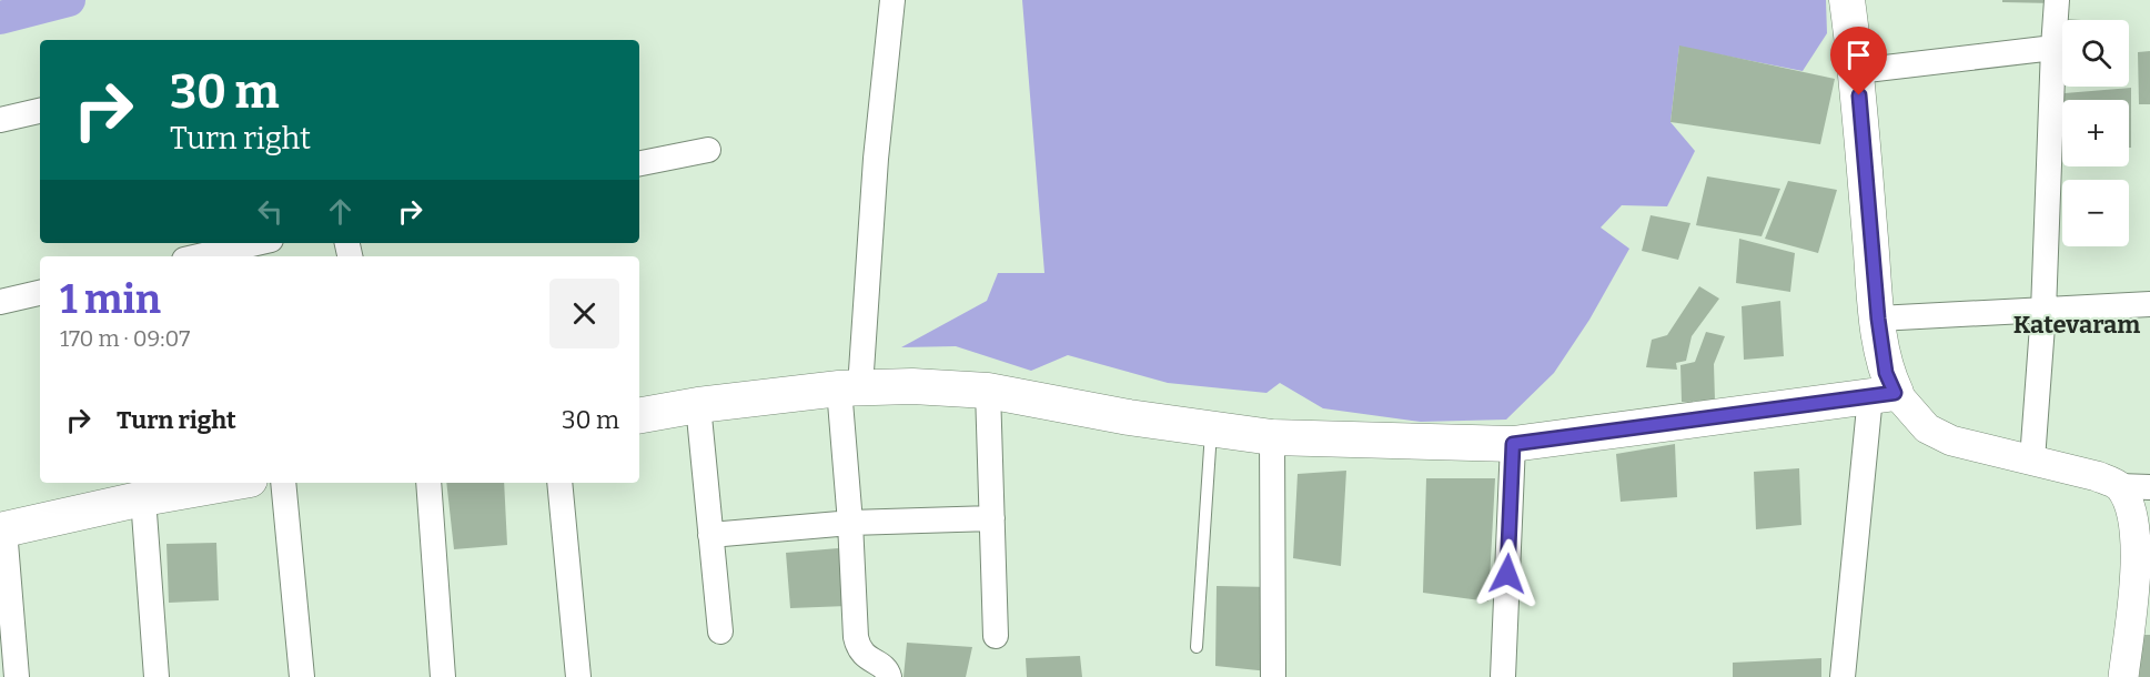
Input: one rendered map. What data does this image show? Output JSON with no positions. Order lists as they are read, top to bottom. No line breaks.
{"districts":["Katevaram"],"page":{"map_buttons":["+","−"],"turn":["30 m","Turn right"],"heading":["1 min","170 m · 09:07"],"list":[{"name":"Turn right","value":"30 m"}]}}
